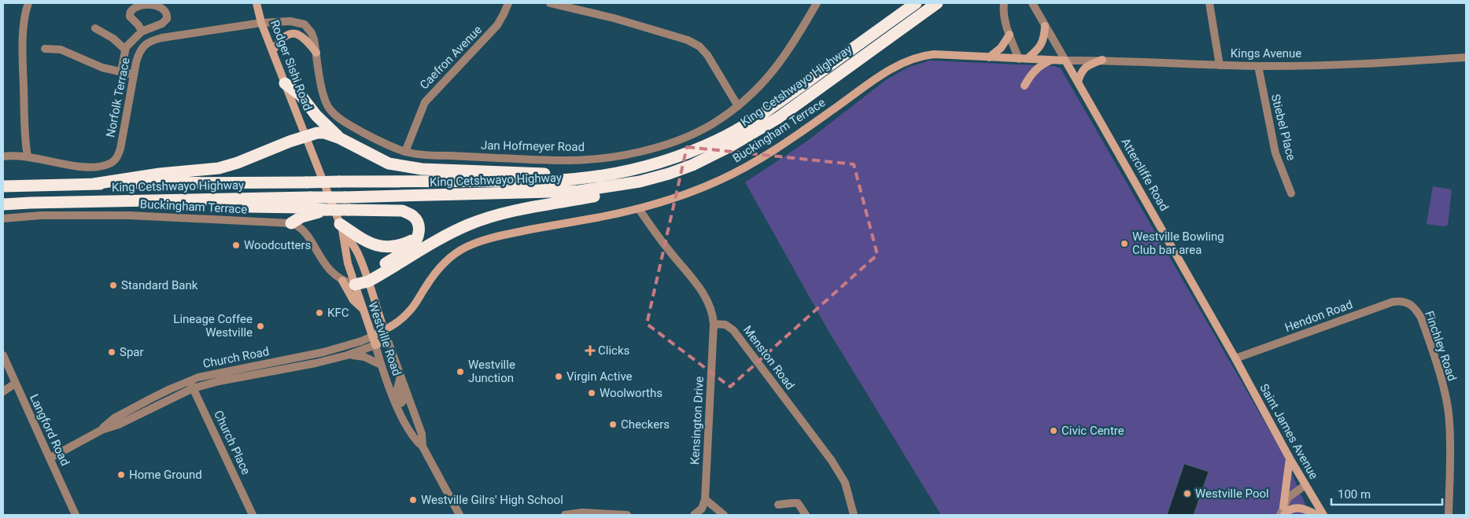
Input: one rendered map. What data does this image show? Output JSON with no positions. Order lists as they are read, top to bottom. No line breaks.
{"streets":{"highway":["King Cetshwayo Highway"],"main road":["Rodger Sishi Road","Buckingham Terrace","Attercliffe Road","Westville Road","Church Road","Saint James Avenue"],"street":["Kings Avenue","Caefron Avenue","Norfolk Terrace","Stiebel Place","Jan Hofmeyer Road","Hendon Road","Finchley Road","Menston Road","Kensington Drive","Langford Road","Church Place"]},"crossings":[["Kings Avenue","Stiebel Place"],["Kings Avenue","Buckingham Terrace"],["Kings Avenue","Attercliffe Road"],["Caefron Avenue","Jan Hofmeyer Road"],["Rodger Sishi Road","Norfolk Terrace"],["Rodger Sishi Road","Jan Hofmeyer Road"],["Rodger Sishi Road","Westville Road"],["Norfolk Terrace","Jan Hofmeyer Road"],["Buckingham Terrace","Attercliffe Road"],["Buckingham Terrace","Westville Road"],["Buckingham Terrace","Church Road"],["Attercliffe Road","Hendon Road"],["Attercliffe Road","Saint James Avenue"],["Hendon Road","Finchley Road"],["Hendon Road","Saint James Avenue"],["Westville Road","Church Road"],["Church Road","Langford Road"],["Church Road","Church Place"],["Menston Road","Kensington Drive"]],"places":{"other":["Westville Bowling Club bar area","Woodcutters","Standard Bank","KFC","Lineage Coffee Westville","Spar","Westville Junction","Virgin Active","Woolworths","Checkers","Civic Centre","Home Ground","Westville Pool","Westville Gilrs' High School"],"health":["Clicks"]},"scale_bar":"100 m"}
